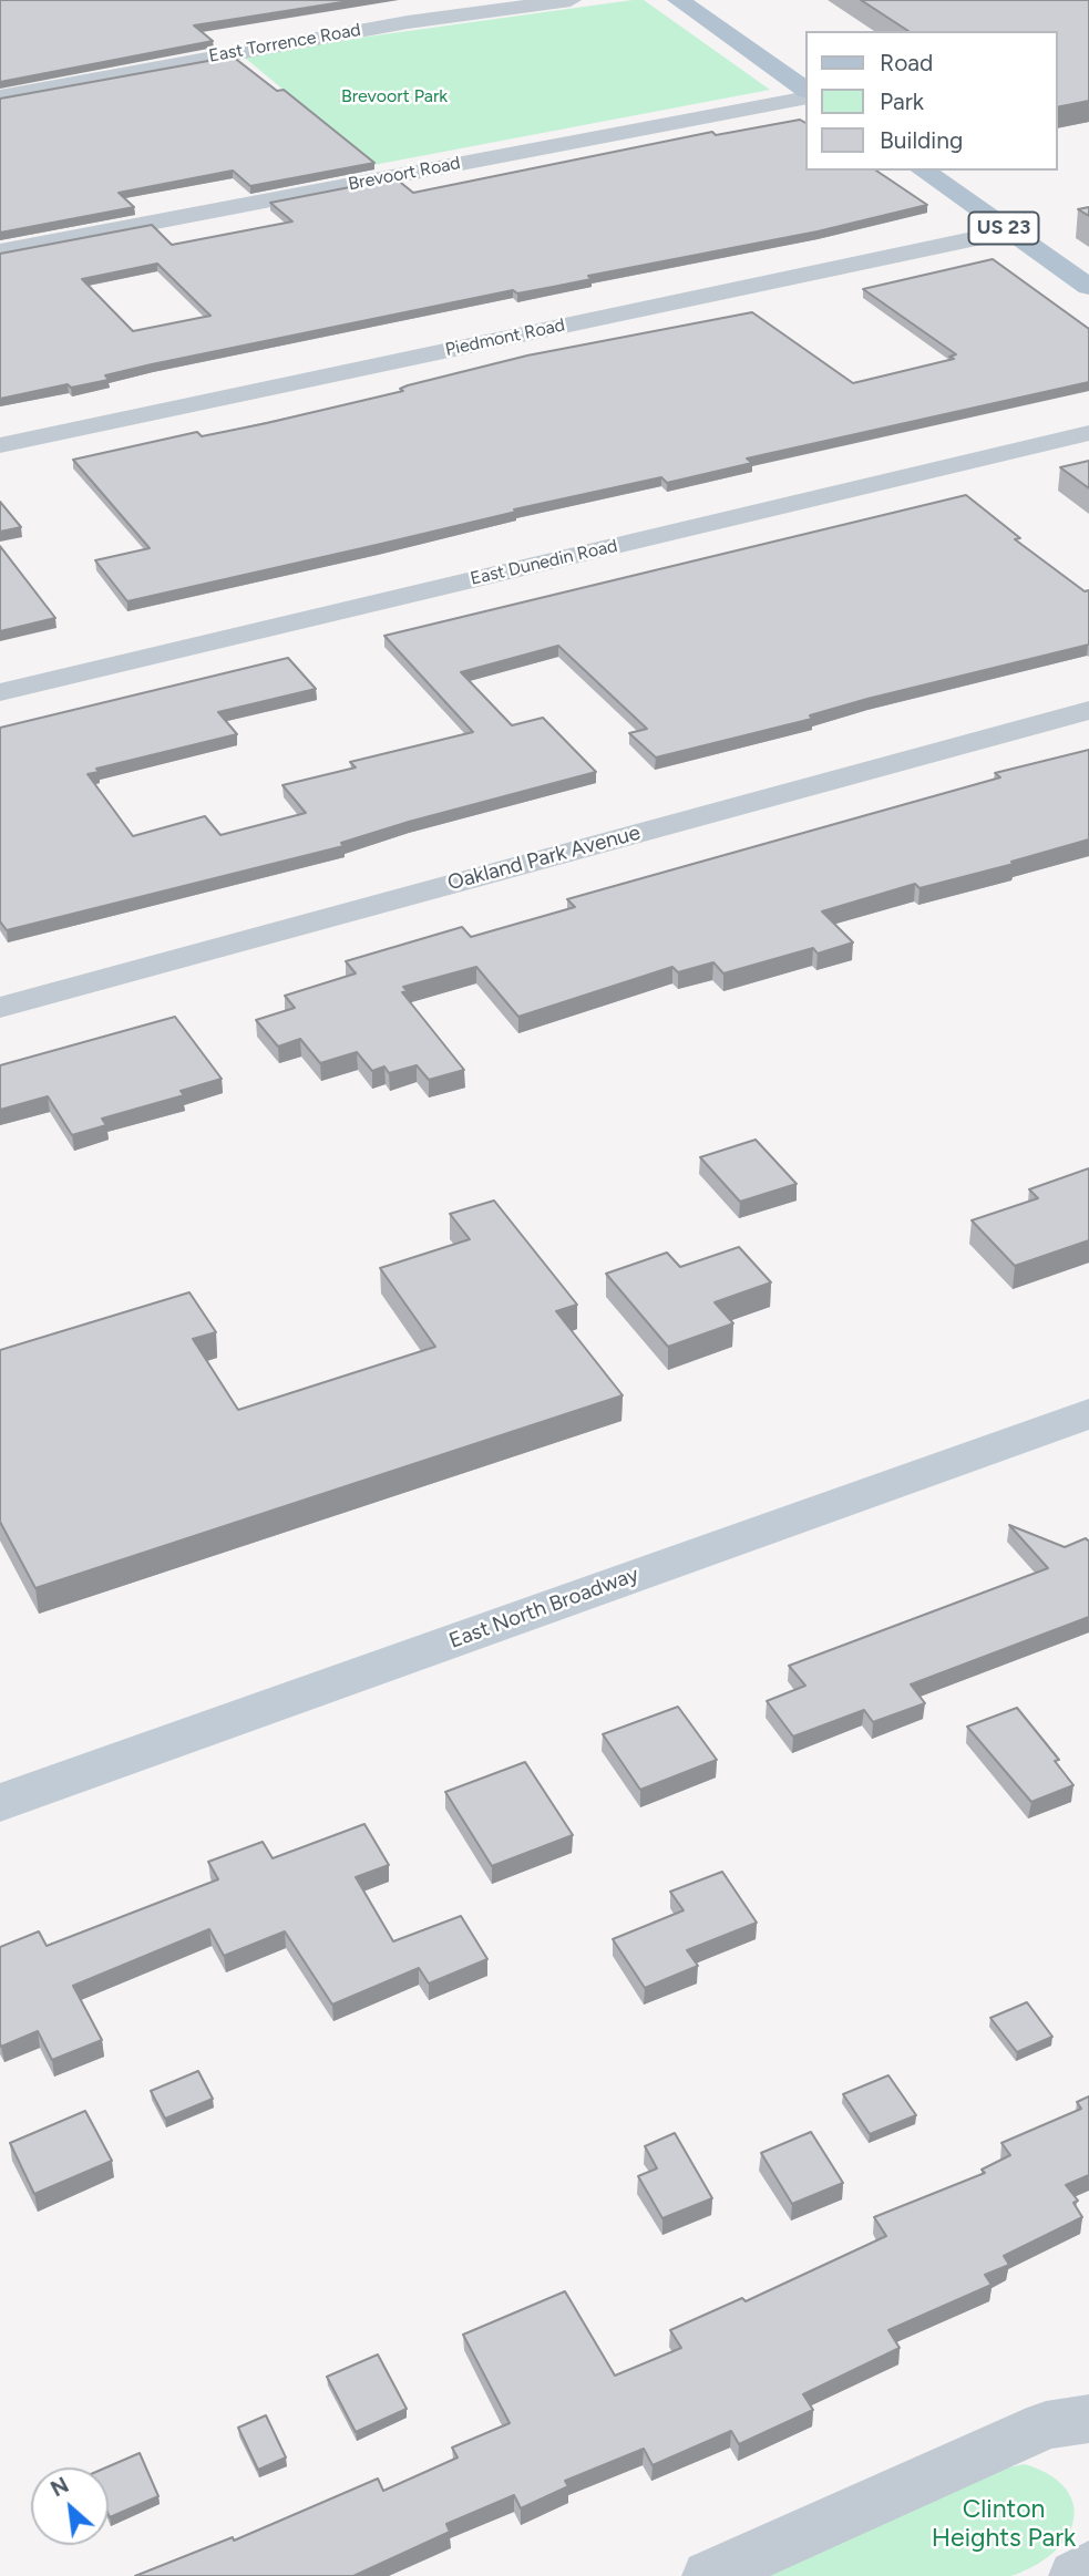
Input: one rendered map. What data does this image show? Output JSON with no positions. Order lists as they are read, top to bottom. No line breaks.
{"streets":{"main road":["US 23","East North Broadway"],"street":["East Torrence Road","Brevoort Road","Piedmont Road","East Dunedin Road","Oakland Park Avenue"]},"crossings":[["US 23","Piedmont Road"]],"parks":["Brevoort Park","Clinton Heights Park"],"legend":["Road","Park","Building"],"north":"top left"}
